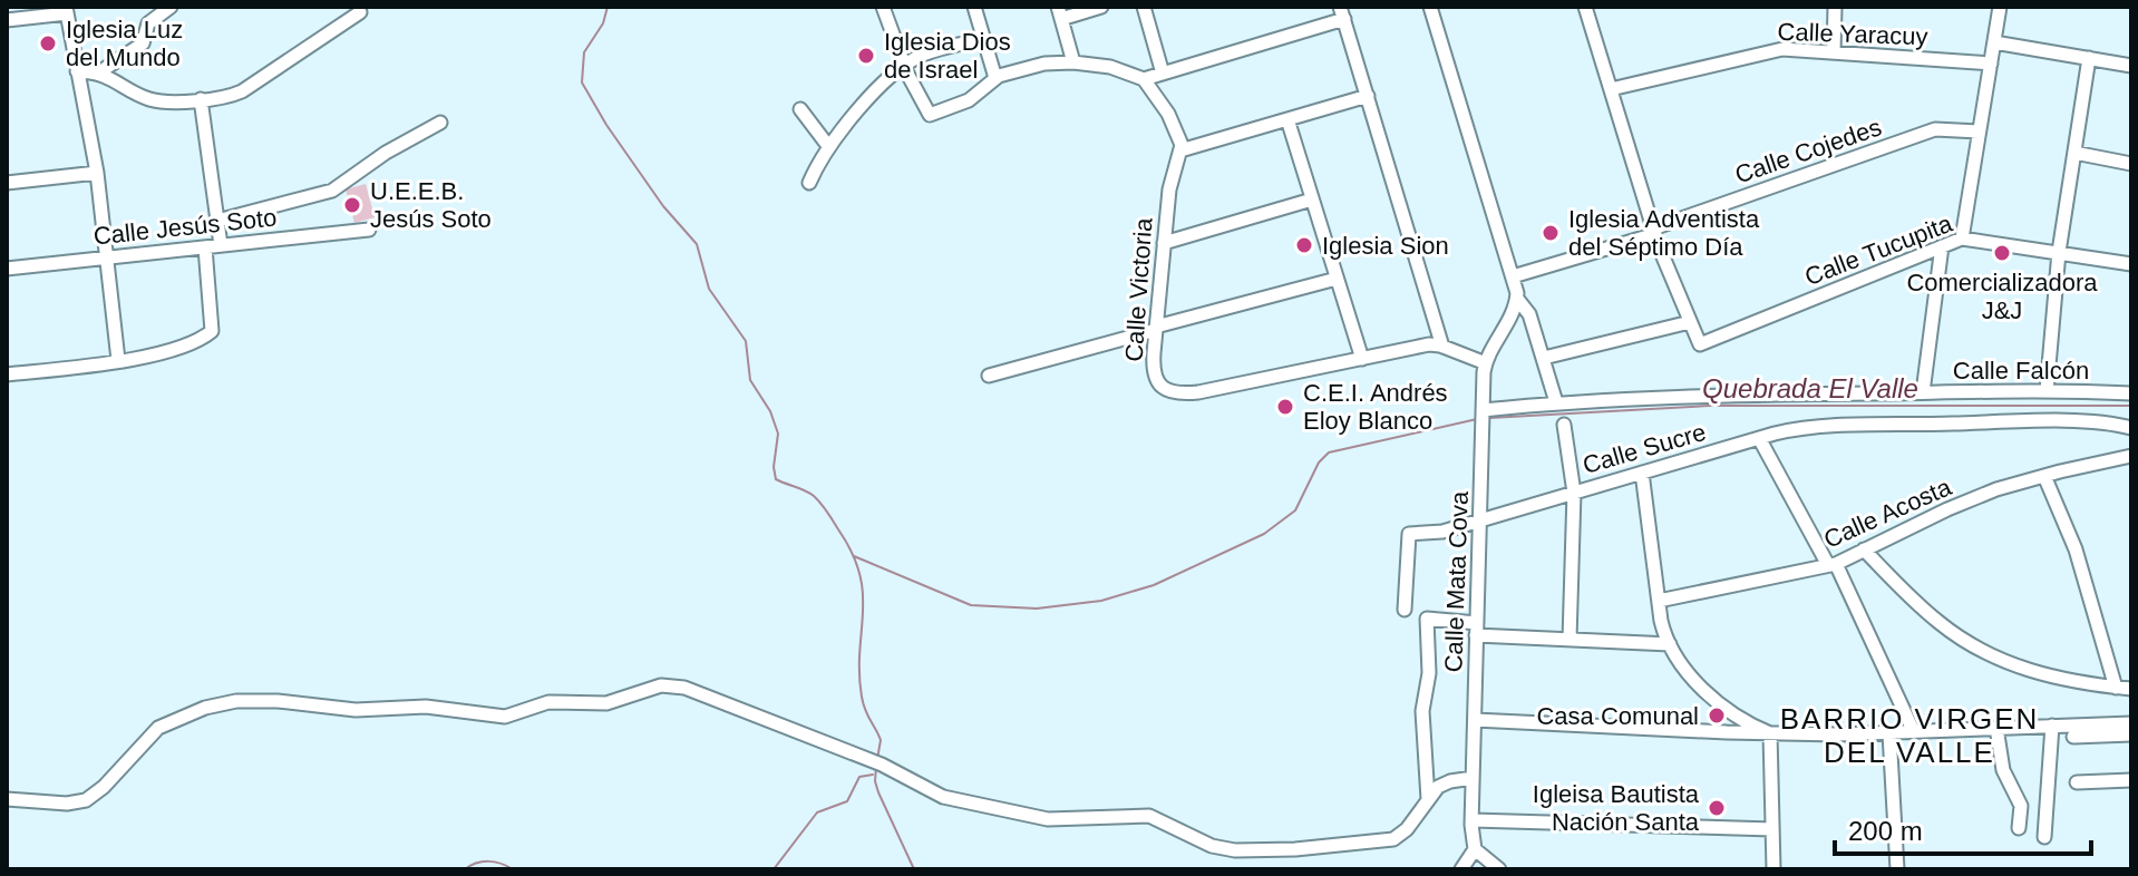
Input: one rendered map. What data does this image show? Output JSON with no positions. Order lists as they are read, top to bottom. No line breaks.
{"streets":{"street":["Calle Yaracuy","Calle Cojedes","Calle Jesús Soto","Calle Tucupita","Calle Victoria","Calle Falcón","Calle Sucre","Calle Acosta","Calle Mata Cova"]},"crossings":[["Calle Victoria","Calle Mata Cova"],["Calle Falcón","Calle Mata Cova"],["Calle Sucre","Calle Mata Cova"]],"districts":["BARRIO VIRGEN DEL VALLE"],"water":["Quebrada El Valle"],"places":["Iglesia Luz del Mundo","Iglesia Dios de Israel","U.E.E.B. Jesús Soto","Iglesia Adventista del Séptimo Día","Iglesia Sion","Comercializadora J&J","C.E.I. Andrés Eloy Blanco","Casa Comunal","Igleisa Bautista Nación Santa"],"scale_bar":"200 m"}
